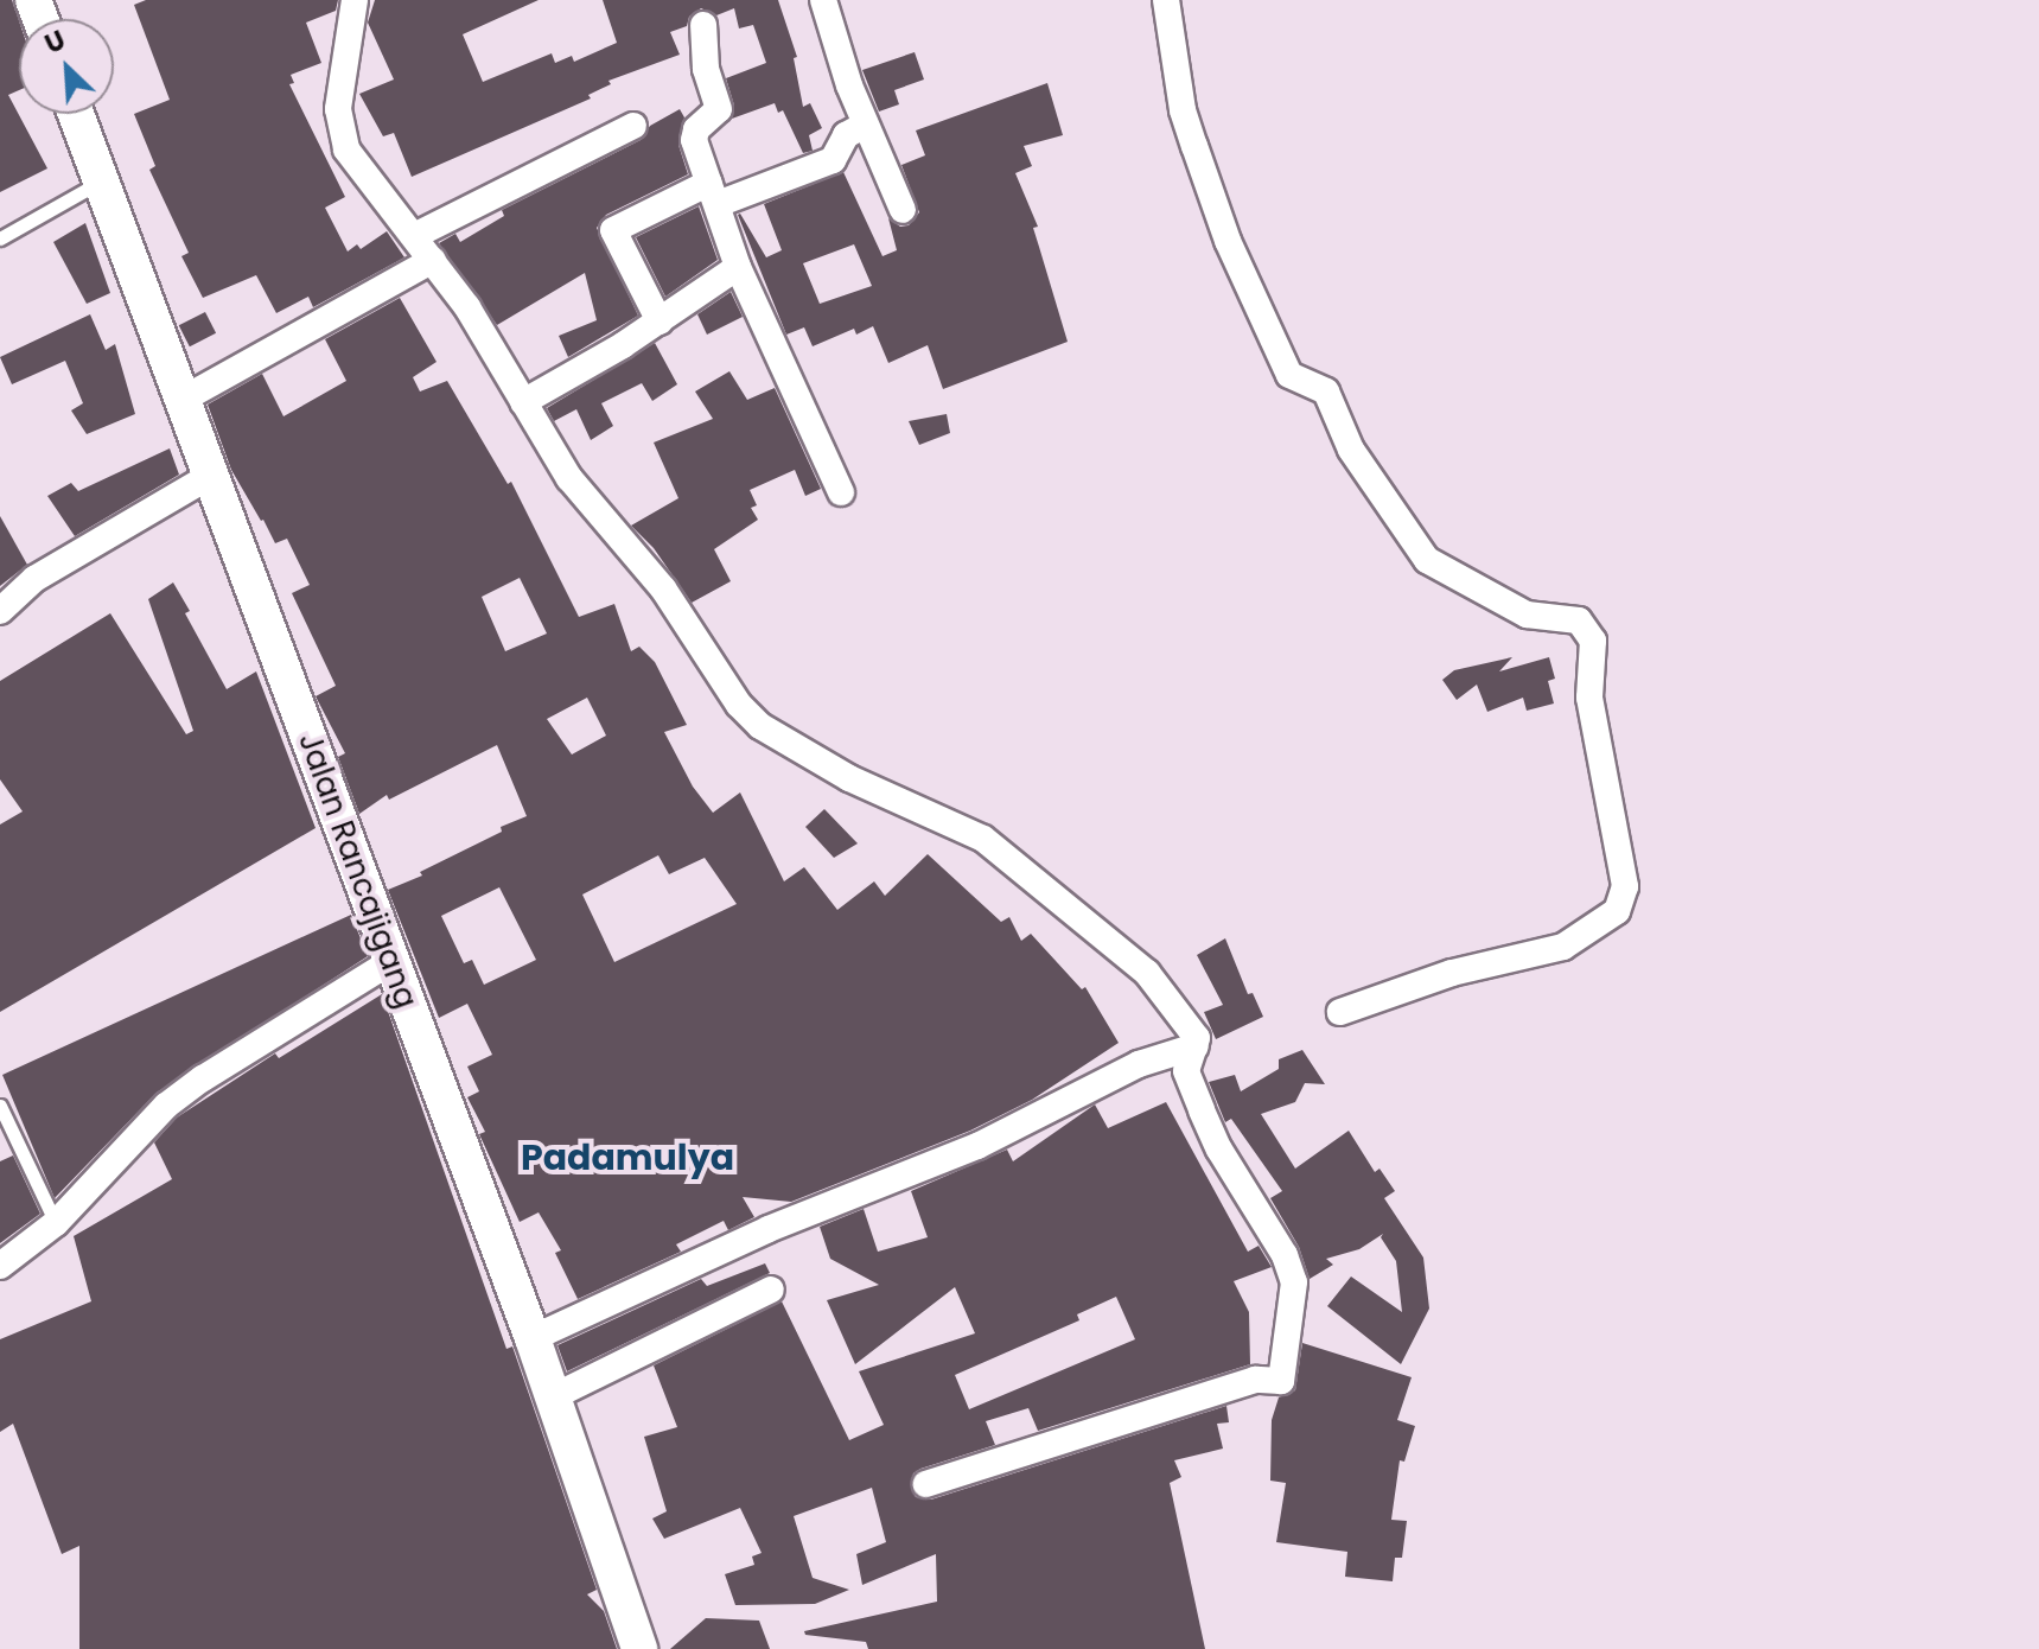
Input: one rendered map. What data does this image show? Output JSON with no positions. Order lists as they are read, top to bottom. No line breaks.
{"streets":{"main road":["Jalan Rancajigang"]},"districts":["Padamulya"],"north":"top left"}
